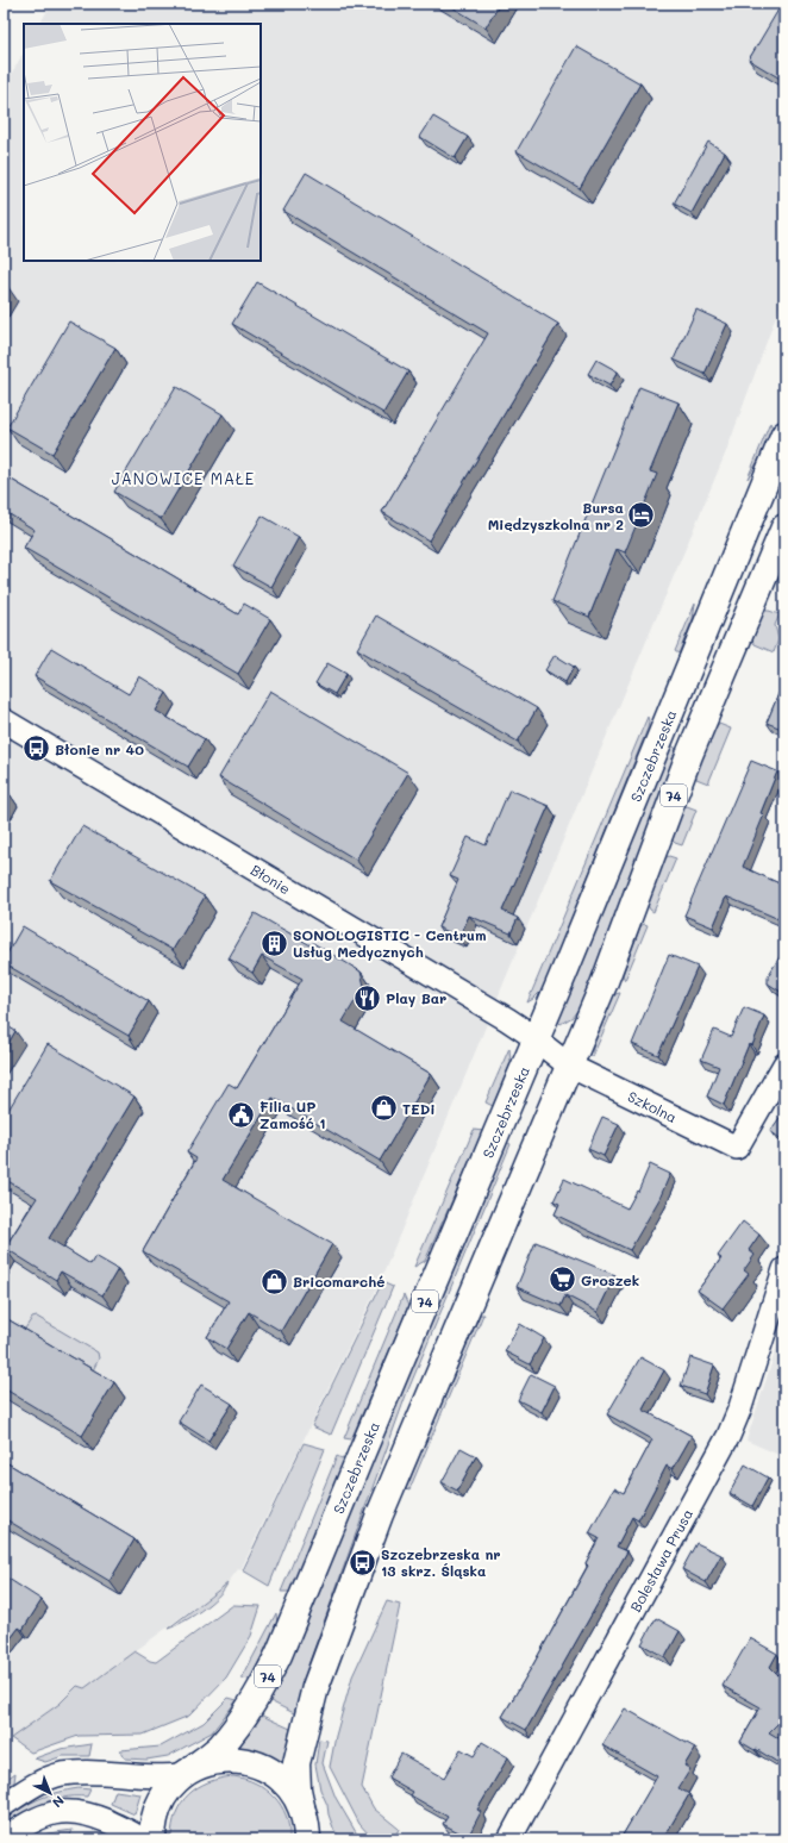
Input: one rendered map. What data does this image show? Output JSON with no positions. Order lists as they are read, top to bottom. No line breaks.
{"streets":{"main road":["Szczebrzeska","74"],"street":["Błonie","Szkolna","Bolesława Prusa"]},"crossings":[["Szczebrzeska","74"],["Szczebrzeska","Błonie"],["74","Błonie"],["74","Szkolna"],["Błonie","Szkolna"]],"districts":["JANOWICE MAŁE"],"places":{"hotel":["Bursa Międzyszkolna nr 2"],"bus stop":["Błonie nr 40","Szczebrzeska nr 13 skrz. Śląska"],"building":["SONOLOGISTIC - Centrum Usług Medycznych"],"restaurant":["Play Bar"],"shop":["TEDi","Bricomarché"],"public building":["Filia UP Zamość 1"],"supermarket":["Groszek"]},"north":"bottom right"}
